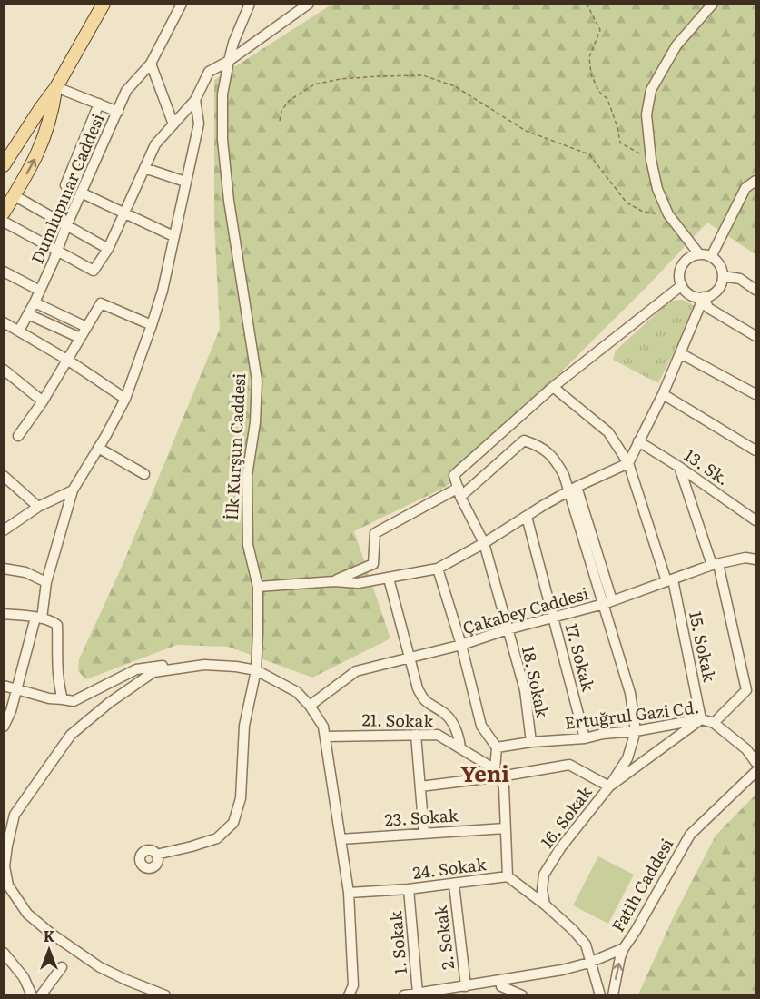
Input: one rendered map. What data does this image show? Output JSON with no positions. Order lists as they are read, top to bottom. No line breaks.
{"streets":{"street":["Dumlupınar Caddesi","İlk Kurşun Caddesi","13. Sk.","Çakabey Caddesi","15. Sokak","17. Sokak","18. Sokak","Ertuğrul Gazi Cd.","21. Sokak","16. Sokak","23. Sokak","24. Sokak","Fatih Caddesi","2. Sokak","1. Sokak"]},"crossings":[["Çakabey Caddesi","15. Sokak"],["Çakabey Caddesi","17. Sokak"],["Çakabey Caddesi","18. Sokak"],["15. Sokak","Ertuğrul Gazi Cd."],["15. Sokak","16. Sokak"],["17. Sokak","Ertuğrul Gazi Cd."],["18. Sokak","Ertuğrul Gazi Cd."],["Ertuğrul Gazi Cd.","16. Sokak"],["16. Sokak","24. Sokak"],["24. Sokak","2. Sokak"],["24. Sokak","1. Sokak"],["Fatih Caddesi","2. Sokak"],["Fatih Caddesi","1. Sokak"]],"districts":["Yeni"],"north":"top"}
